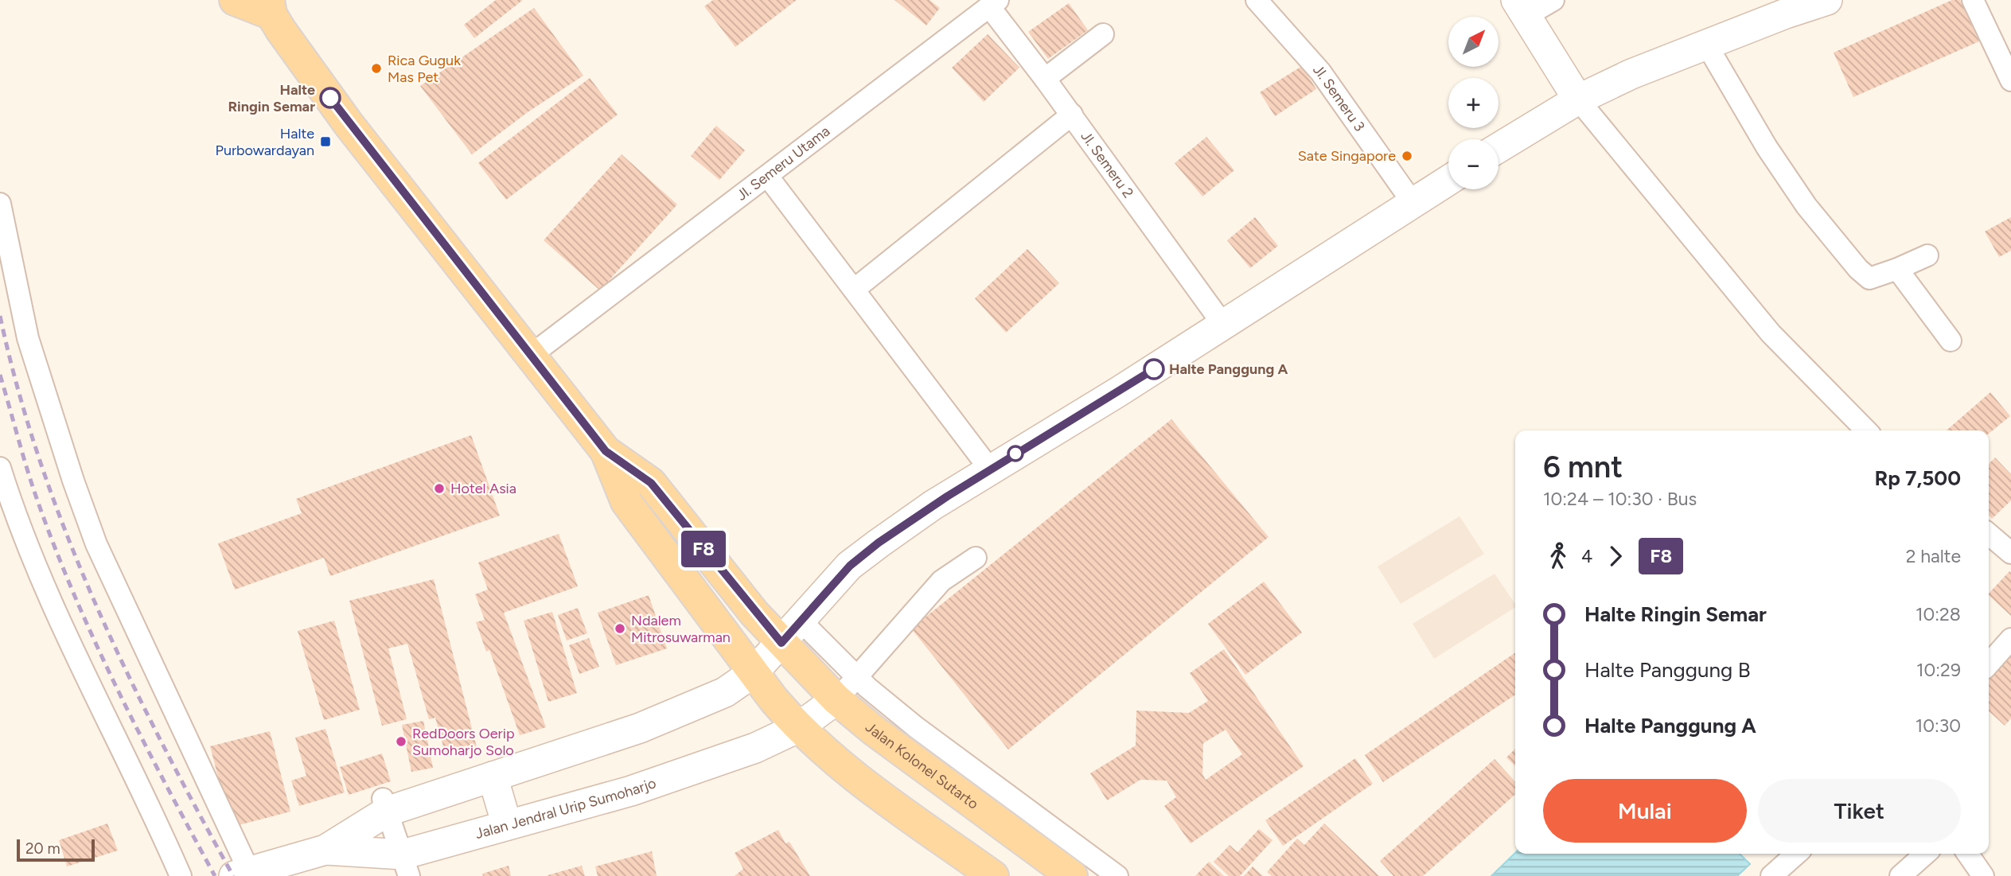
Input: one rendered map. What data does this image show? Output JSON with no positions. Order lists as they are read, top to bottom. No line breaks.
{"streets":{"main road":["Jalan Kolonel Sutarto","Jalan Jendral Urip Sumoharjo"],"street":["Jl. Semeru 3","Jl. Semeru Utama","Jl. Semeru 2"]},"crossings":[["Jl. Semeru 3","Jalan Jendral Urip Sumoharjo"],["Jl. Semeru Utama","Jl. Semeru 2"],["Jl. Semeru 2","Jalan Jendral Urip Sumoharjo"],["Jalan Kolonel Sutarto","Jalan Jendral Urip Sumoharjo"]],"places":{"other":["Rica Guguk Mas Pet","Halte Ringin Semar","Sate Singapore","Halte Panggung A","Hotel Asia","Ndalem Mitrosuwarman","RedDoors Oerip Sumoharjo Solo"],"transit":["Halte Purbowardayan"]},"lines":["bus line F8"],"scale_bar":"20 m","north":"top right","page":{"on_map":"F8","map_buttons":["+","−"],"heading":["6 mnt","10:24 – 10:30 · Bus","Rp 7,500"],"legs":["4","F8","2 halte"],"list":[{"name":"Halte Ringin Semar","value":"10:28"},{"name":"Halte Panggung B","value":"10:29"},{"name":"Halte Panggung A","value":"10:30"}],"buttons":["Mulai","Tiket"],"scale":"20 m"}}
